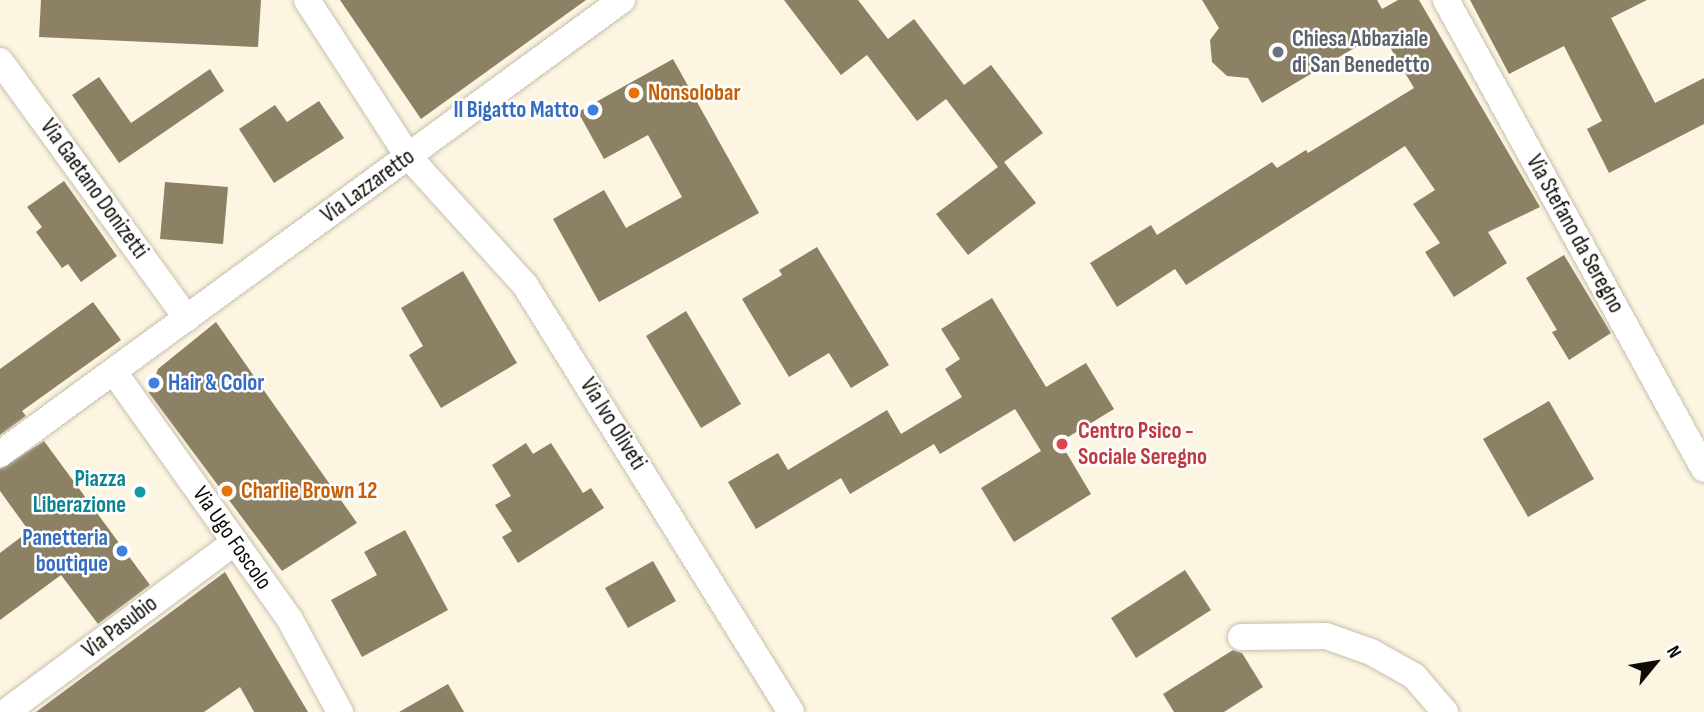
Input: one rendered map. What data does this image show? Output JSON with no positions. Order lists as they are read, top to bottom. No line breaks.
{"streets":{"street":["Via Lazzaretto","Via Gaetano Donizetti","Via Stefano da Seregno","Via Ivo Oliveti","Via Ugo Foscolo","Via Pasubio"]},"crossings":[["Via Lazzaretto","Via Gaetano Donizetti"],["Via Lazzaretto","Via Ivo Oliveti"],["Via Lazzaretto","Via Ugo Foscolo"],["Via Ugo Foscolo","Via Pasubio"]],"places":["Chiesa Abbaziale di San Benedetto","Nonsolobar","Il Bigatto Matto","Hair & Color","Centro Psico - Sociale Seregno","Charlie Brown 12","Piazza Liberazione","Panetteria boutique"],"north":"top right"}
